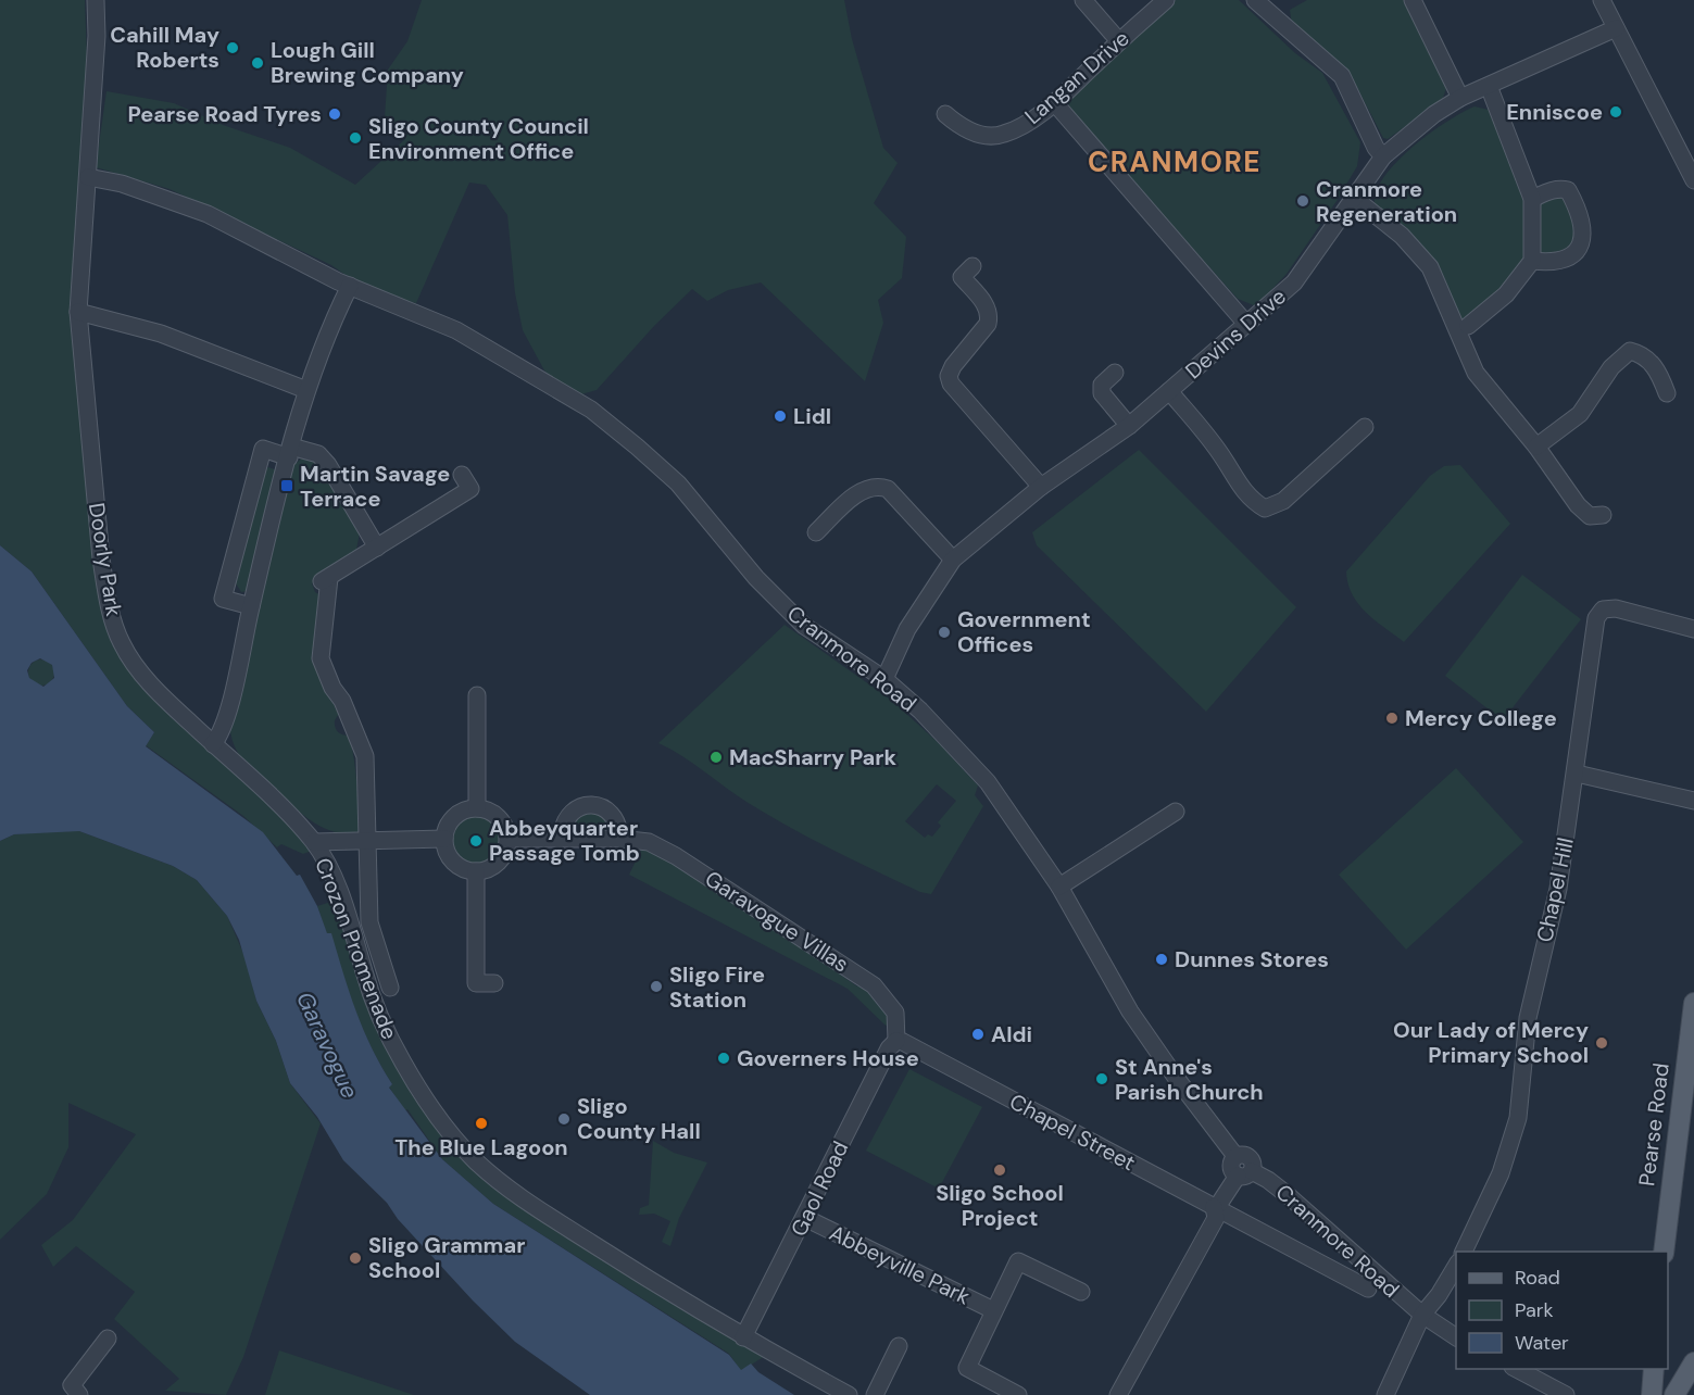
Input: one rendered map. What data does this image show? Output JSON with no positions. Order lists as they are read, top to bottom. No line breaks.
{"streets":{"main road":["Pearse Road"],"street":["Langan Drive","Devins Drive","Doorly Park","Cranmore Road","Chapel Hill","Garavogue Villas","Crozon Promenade","Chapel Street","Gaol Road","Abbeyville Park"]},"crossings":[["Devins Drive","Cranmore Road"],["Doorly Park","Crozon Promenade"],["Garavogue Villas","Chapel Street"],["Garavogue Villas","Gaol Road"],["Crozon Promenade","Gaol Road"],["Chapel Street","Gaol Road"],["Gaol Road","Abbeyville Park"]],"districts":["CRANMORE"],"water":["Garavogue"],"places":{"other":["Cahill May Roberts","Lough Gill Brewing Company","Enniscoe","Pearse Road Tyres","Sligo County Council Environment Office","Cranmore Regeneration","Lidl","Government Offices","Mercy College","MacSharry Park","Abbeyquarter Passage Tomb","Dunnes Stores","Sligo Fire Station","Aldi","Our Lady of Mercy Primary School","Governers House","St Anne's Parish Church","Sligo County Hall","The Blue Lagoon","Sligo School Project","Sligo Grammar School"],"transit":["Martin Savage Terrace"]},"legend":["Road","Park","Water"]}
